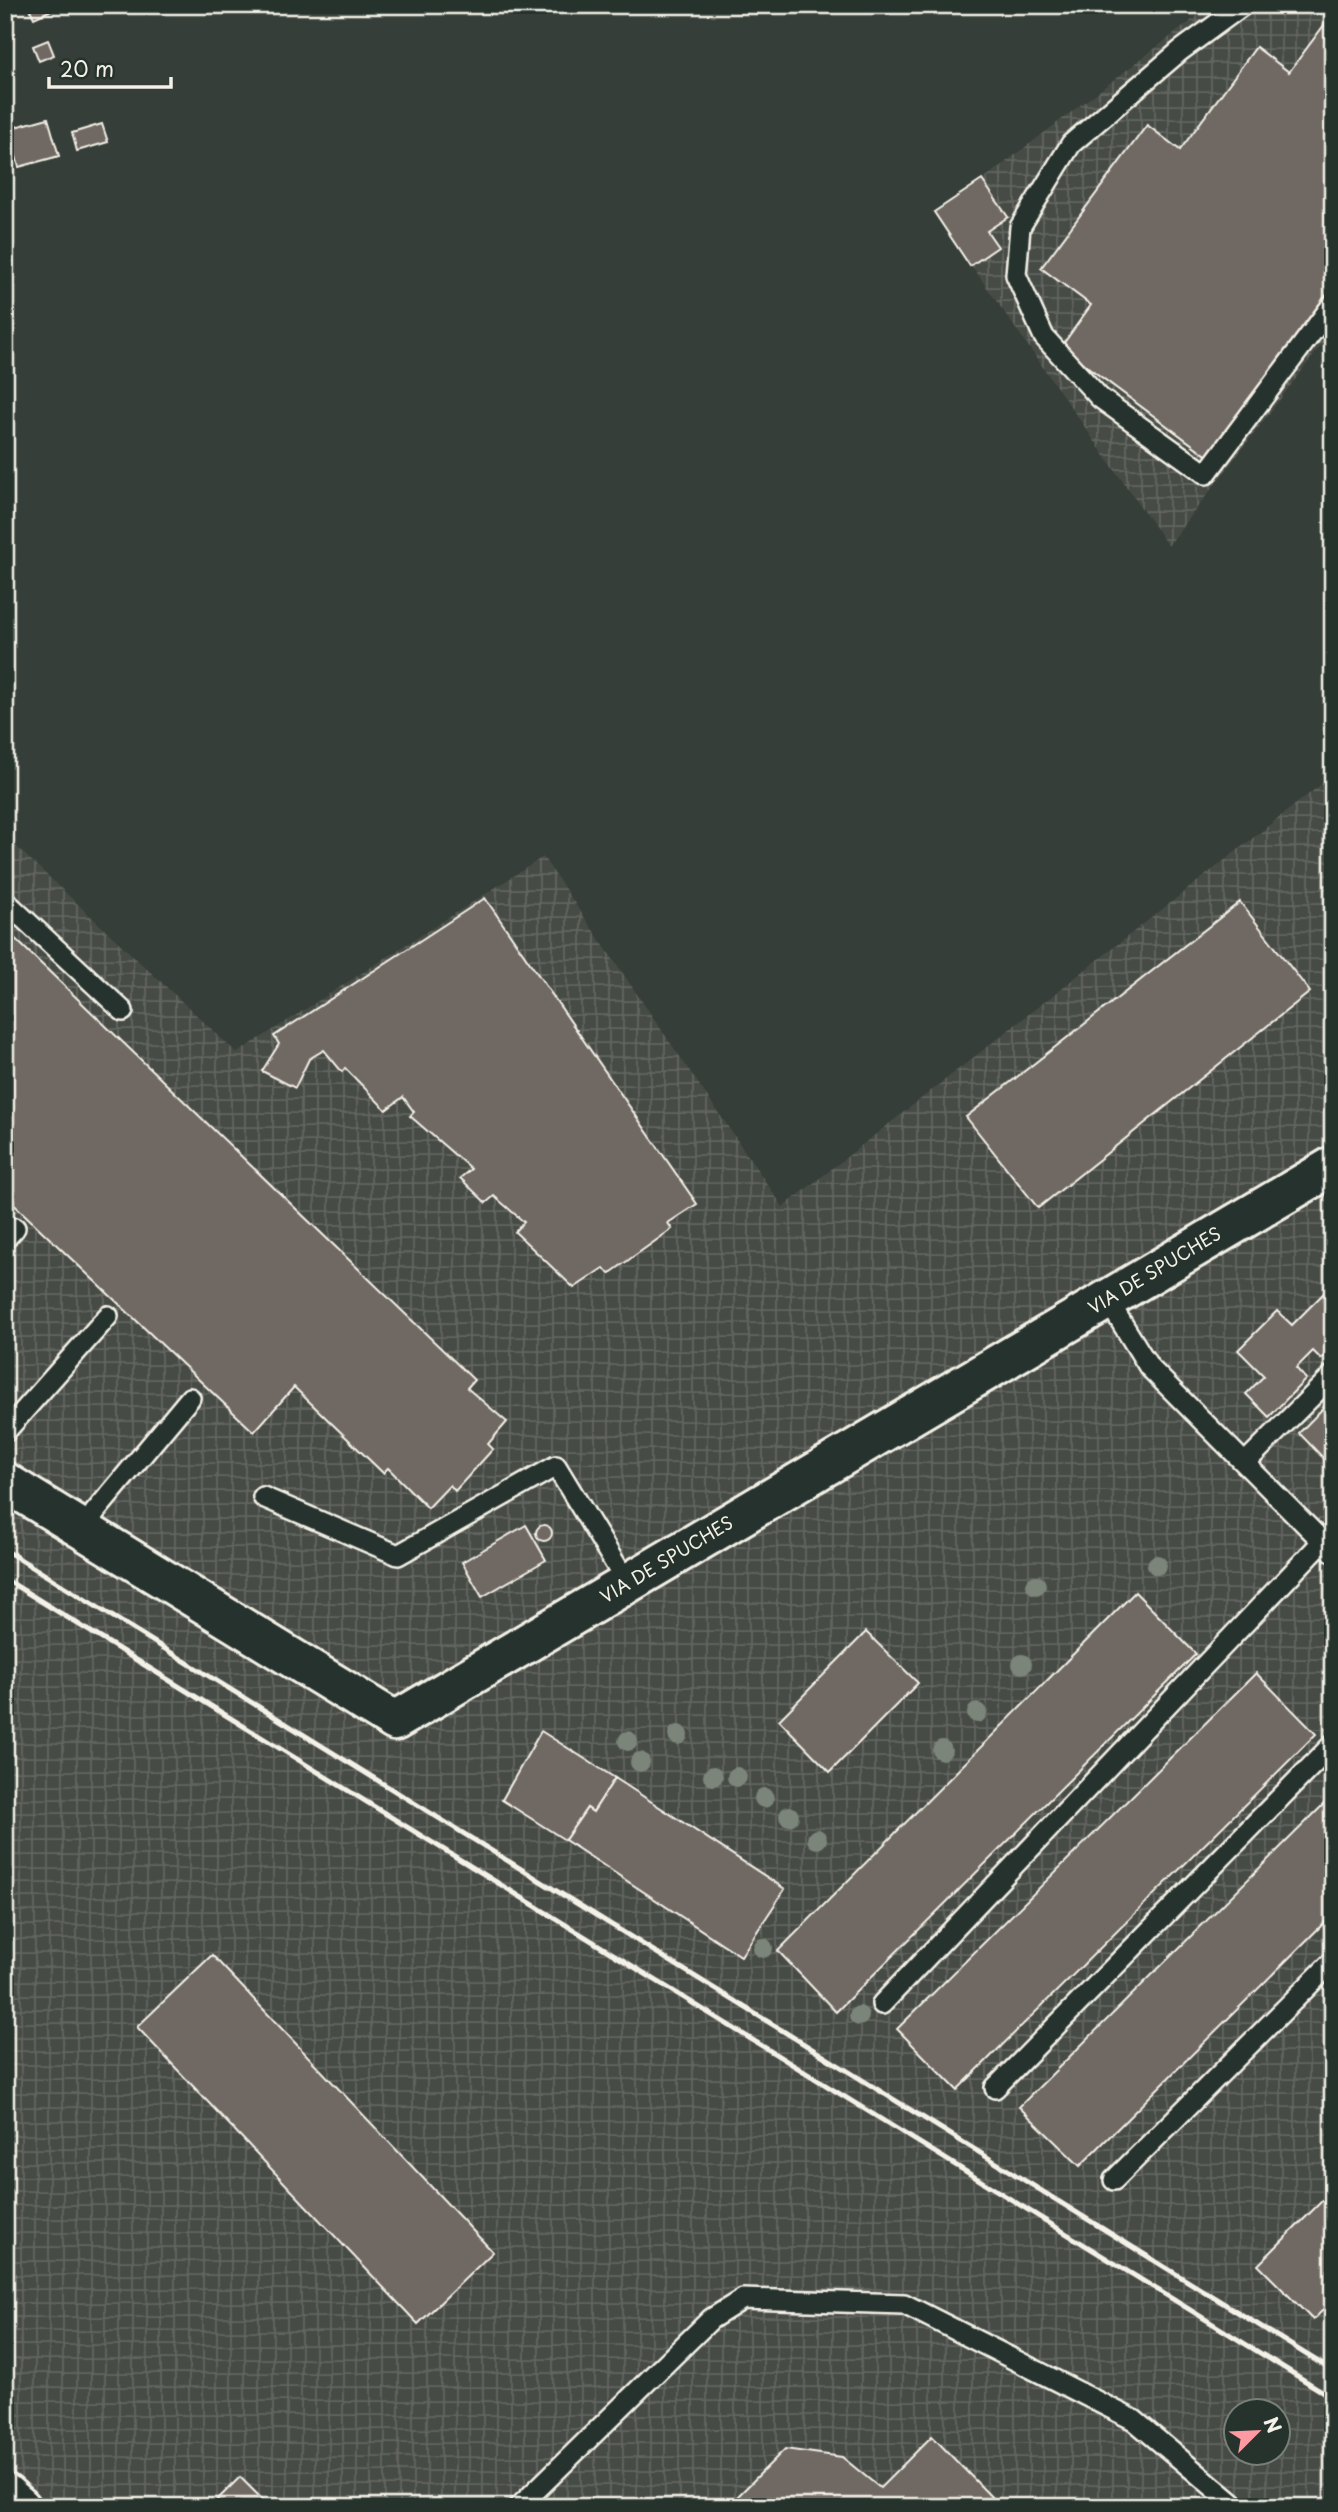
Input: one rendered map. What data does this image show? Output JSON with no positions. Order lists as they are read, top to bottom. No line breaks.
{"streets":{"street":["VIA DE SPUCHES"]},"scale_bar":"20 m","north":"top right"}
